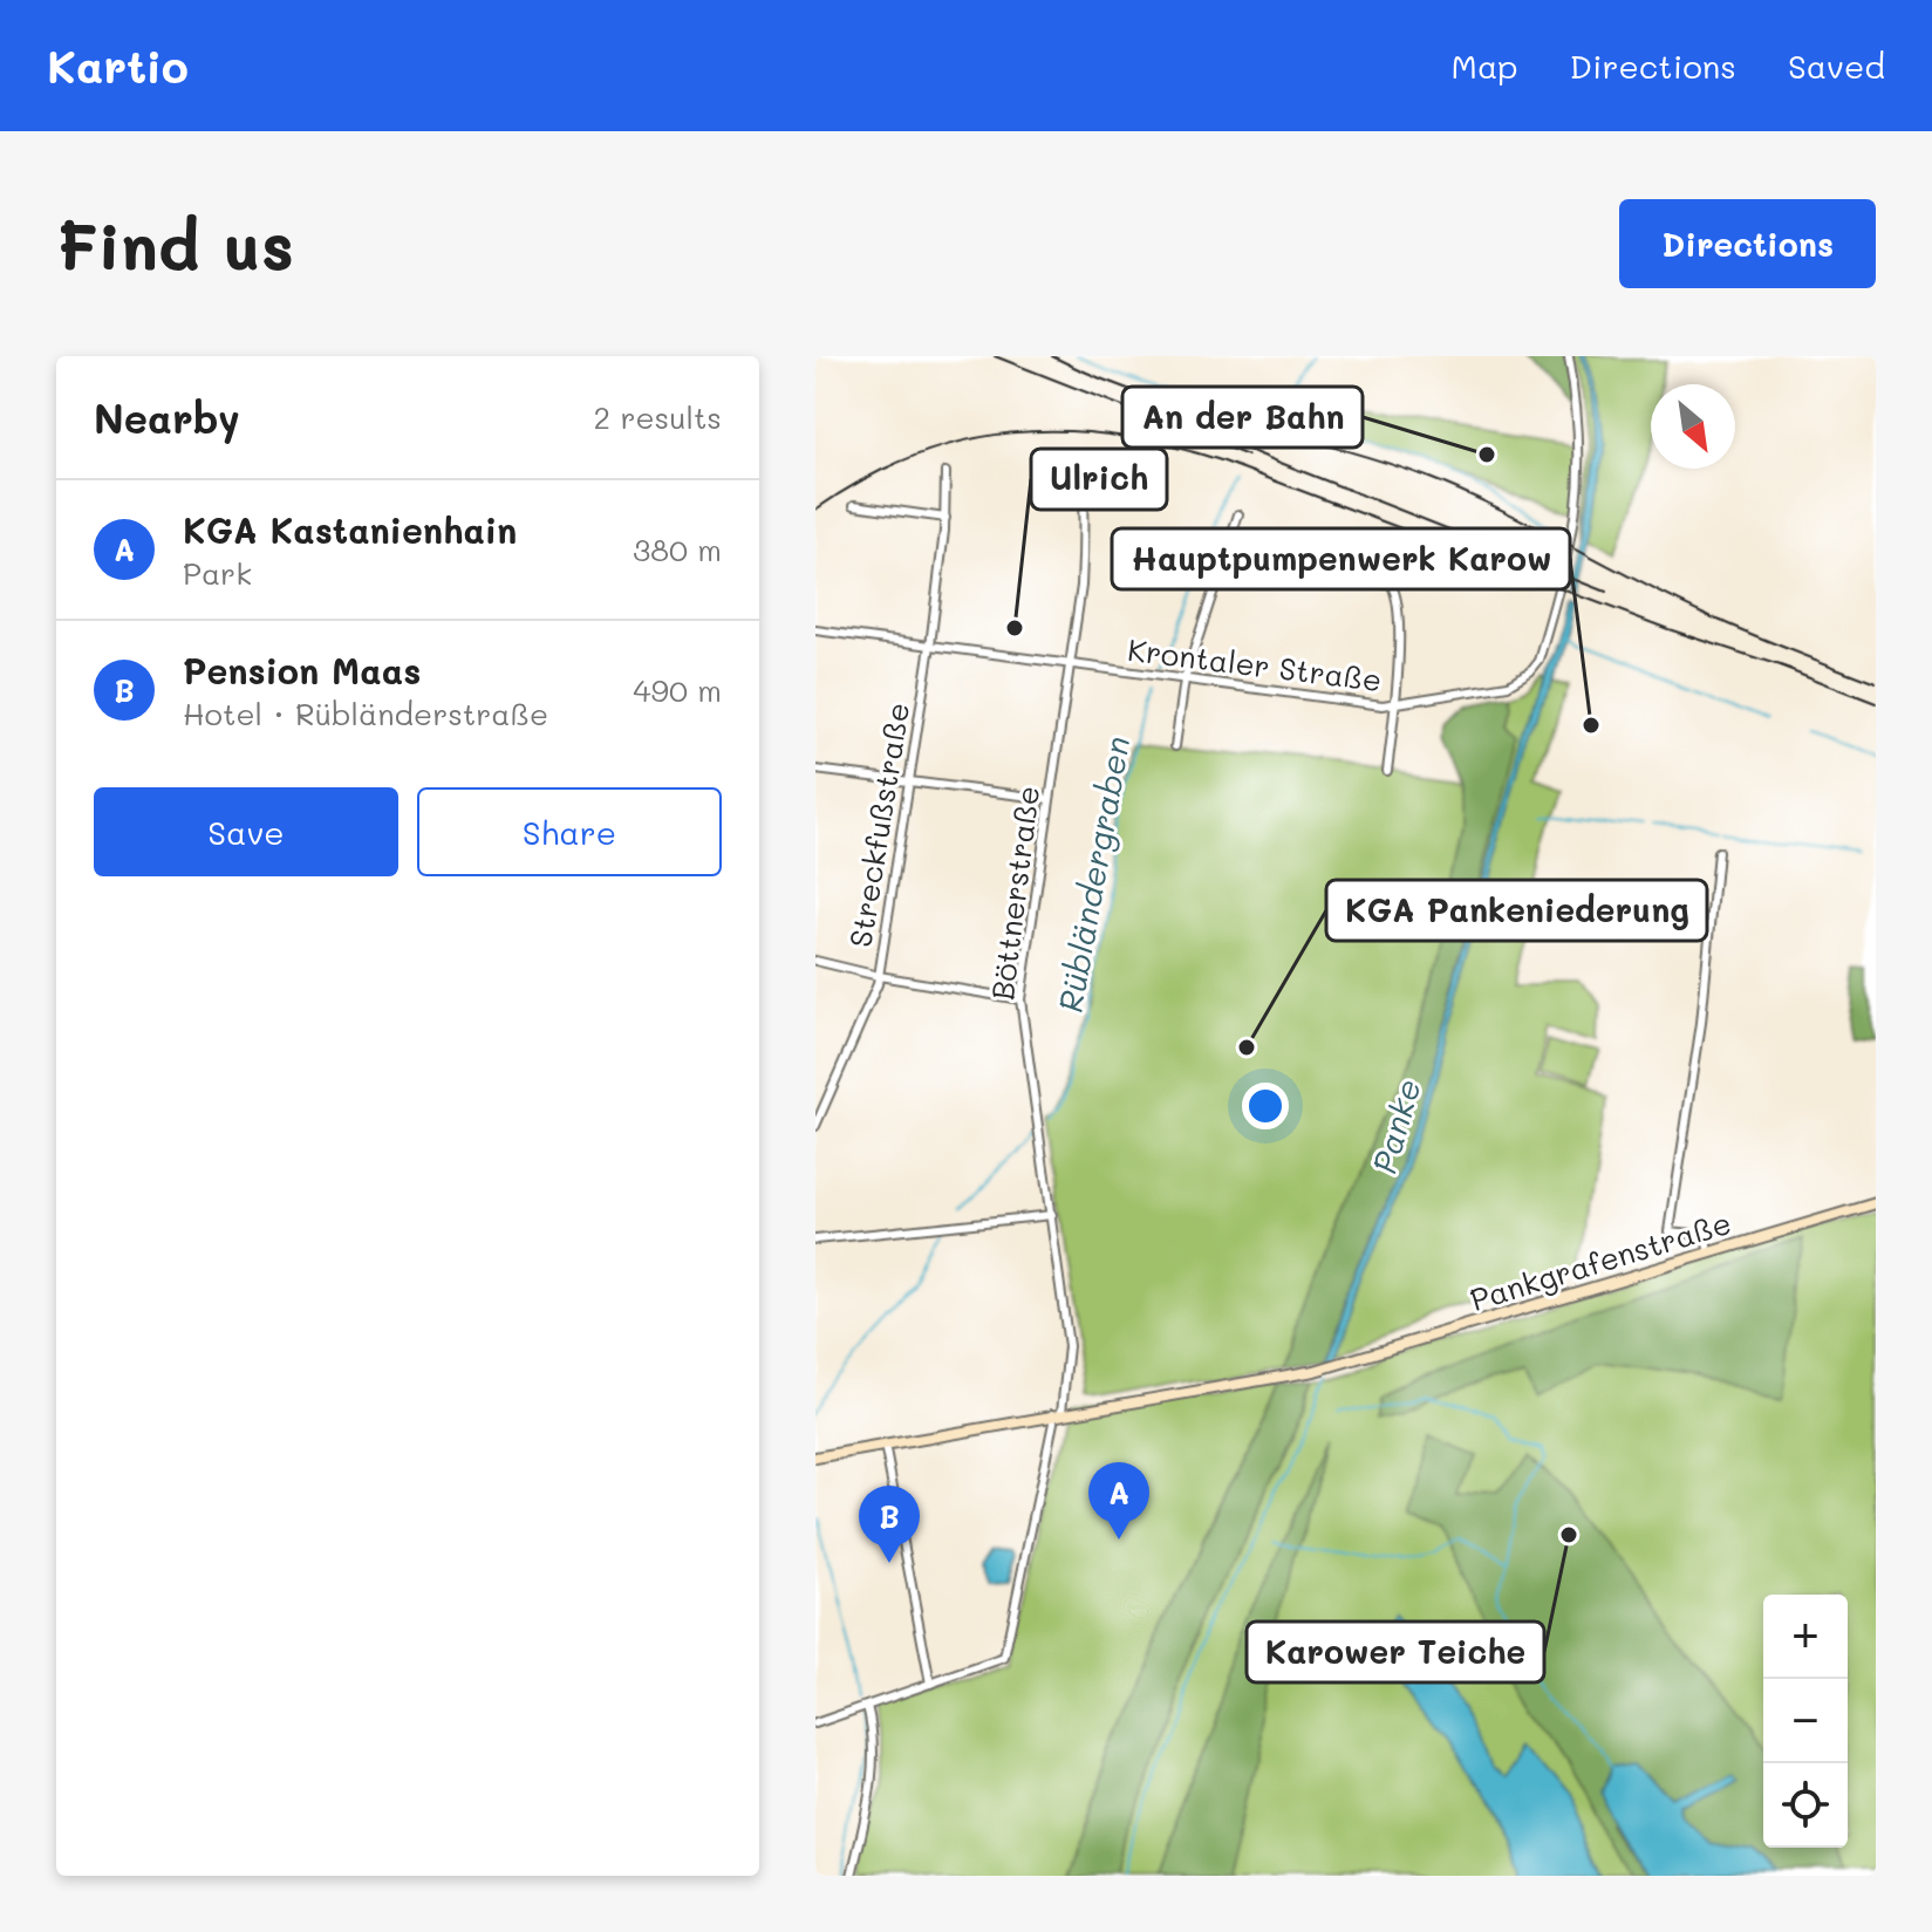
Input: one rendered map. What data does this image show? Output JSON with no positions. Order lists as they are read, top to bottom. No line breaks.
{"streets":{"main road":["Pankgrafenstraße"],"street":["Krontaler Straße","Streckfußstraße","Böttnerstraße"]},"crossings":[["Krontaler Straße","Streckfußstraße"],["Krontaler Straße","Böttnerstraße"],["Böttnerstraße","Pankgrafenstraße"]],"water":["Rübländergraben","Panke"],"places":["An der Bahn","Ulrich","Hauptpumpenwerk Karow","KGA Pankeniederung","Karower Teiche"],"north":"bottom right","page":{"header":"Kartio","nav":["Map","Directions","Saved"],"buttons":["Directions",["Save","Share"]],"title":"Find us","heading":["Nearby","2 results"],"list":[{"mark":"A","name":"KGA Kastanienhain","note":"Park","value":"380 m"},{"mark":"B","name":"Pension Maas","note":"Hotel · Rübländerstraße","value":"490 m"}],"pins":["A","B"],"map_buttons":["+","−"]}}
